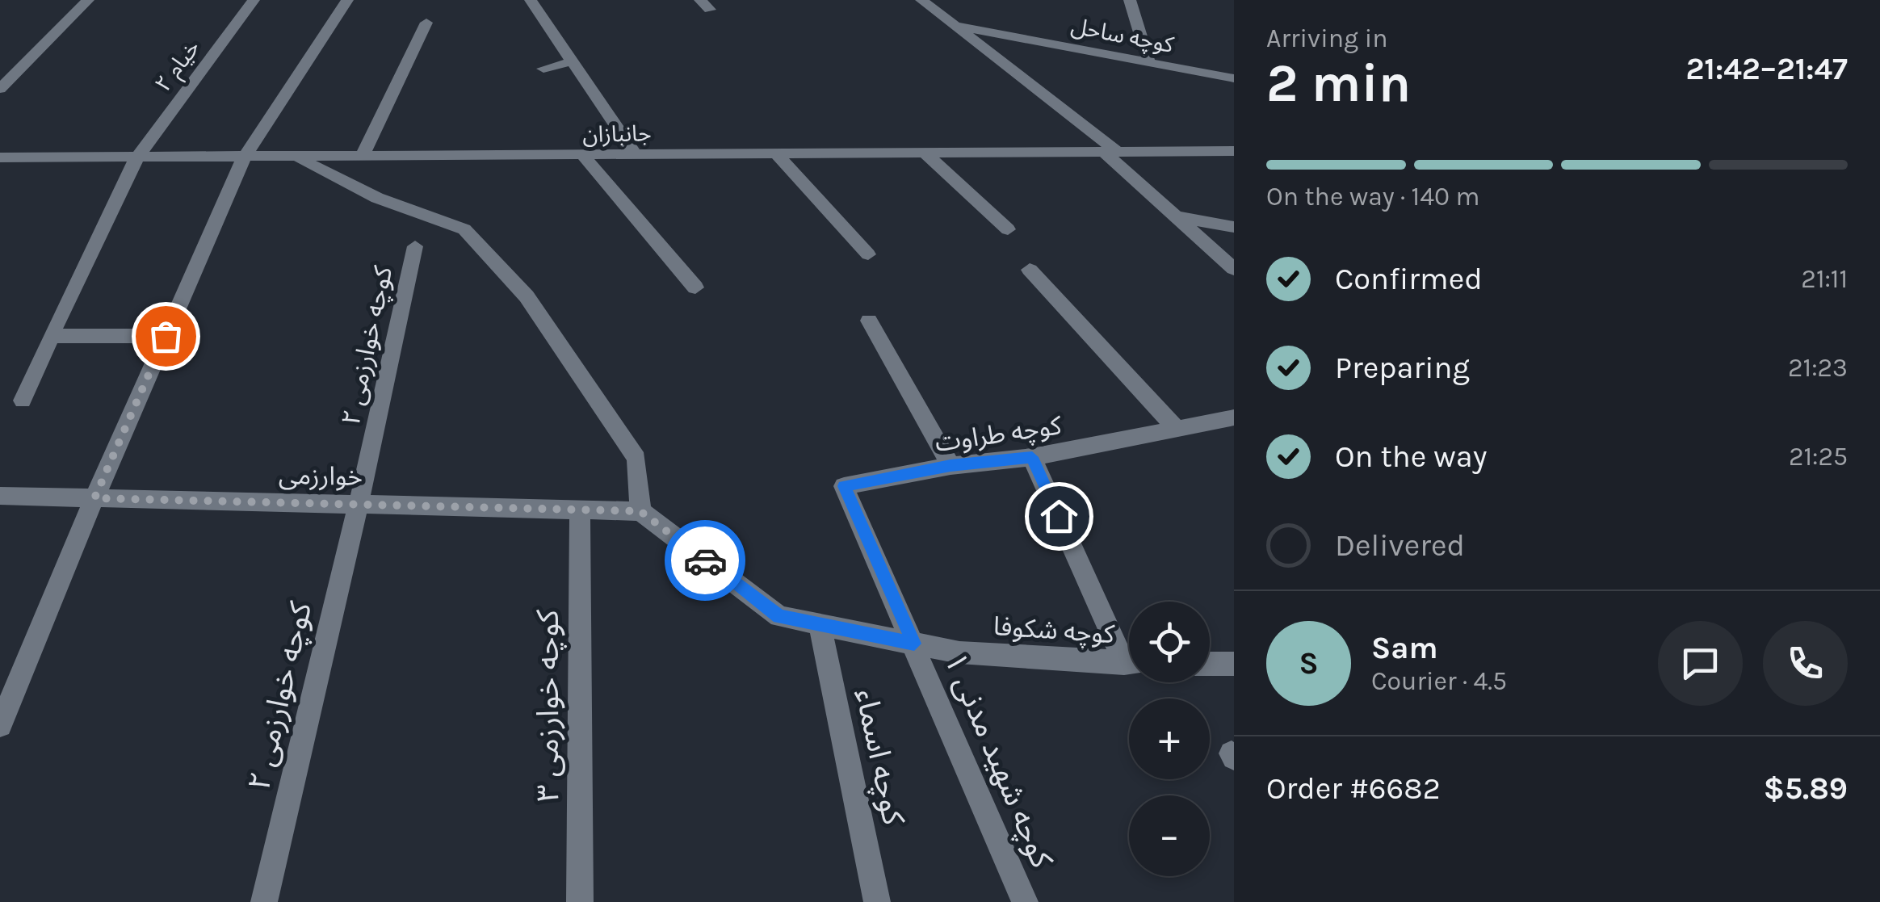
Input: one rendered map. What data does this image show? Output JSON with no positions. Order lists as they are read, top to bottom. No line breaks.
{"streets":{"street":["کوچه ساحل","خیام ۲","جانبازان","کوچه خوارزمی ۲","کوچه طراوت","خوارزمی","کوچه شکوفا","۲ کوچه خوارزمی","۳ کوچه خوارزمی","کوچه اسماء","۱ کوچه شهید مدنی"]},"crossings":[["خیام ۲","جانبازان"],["کوچه خوارزمی ۲","خوارزمی"],["کوچه خوارزمی ۲","۲ کوچه خوارزمی"],["کوچه طراوت","کوچه شکوفا"],["کوچه طراوت","۱ کوچه شهید مدنی"],["خوارزمی","کوچه شکوفا"],["خوارزمی","۲ کوچه خوارزمی"],["خوارزمی","۳ کوچه خوارزمی"],["کوچه شکوفا","کوچه اسماء"],["کوچه شکوفا","۱ کوچه شهید مدنی"]],"page":{"heading":["2 min","Arriving in","21:42–21:47"],"panel":["Sam","Courier · 4.5","Order #6682","$5.89"],"bar":"On the way · 140 m","list":[["Confirmed","21:11"],["Preparing","21:23"],["On the way","21:25"],"Delivered"],"map_buttons":["+","−"],"round":"S"}}
